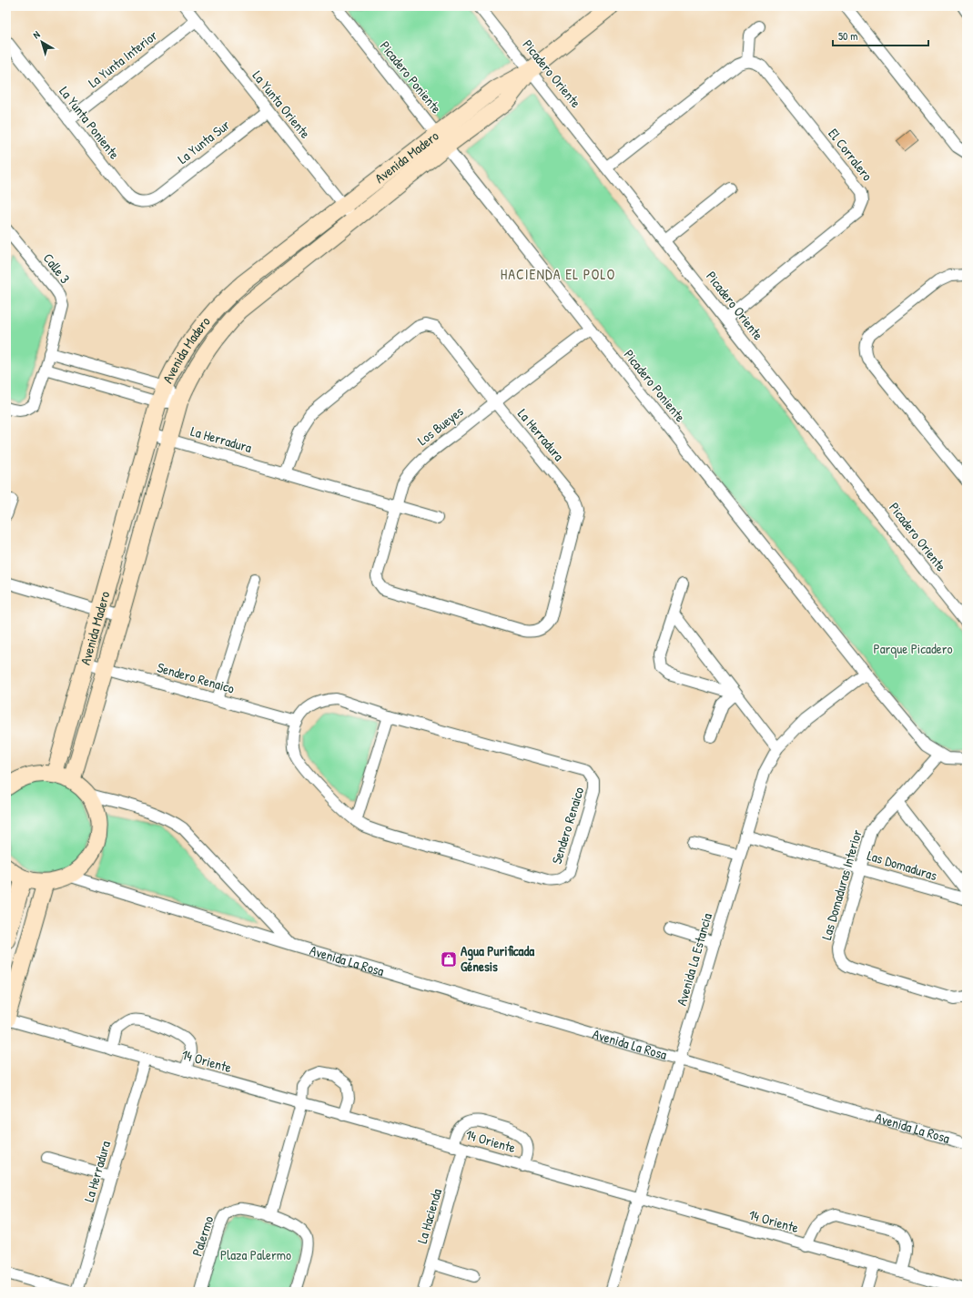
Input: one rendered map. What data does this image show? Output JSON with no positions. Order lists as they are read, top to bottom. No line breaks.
{"streets":{"street":["La Yunta Interior","Picadero Oriente","Picadero Poniente","La Yunta Oriente","La Yunta Poniente","La Yunta Sur","El Corralero","Avenida Madero","Calle 3","Los Bueyes","La Herradura","Sendero Renaico","Las Domaduras","Las Domaduras Interior","Avenida La Estancia","Avenida La Rosa","14 Oriente","La Hacienda","Palermo"]},"crossings":[["La Yunta Interior","La Yunta Oriente"],["La Yunta Interior","La Yunta Poniente"],["Picadero Oriente","El Corralero"],["Picadero Oriente","Avenida Madero"],["Picadero Poniente","Avenida Madero"],["Picadero Poniente","Los Bueyes"],["Picadero Poniente","Las Domaduras Interior"],["Picadero Poniente","Avenida La Estancia"],["La Yunta Oriente","La Yunta Sur"],["La Yunta Oriente","Avenida Madero"],["La Yunta Poniente","La Yunta Sur"],["Avenida Madero","La Herradura"],["Avenida Madero","Sendero Renaico"],["Los Bueyes","La Herradura"],["La Herradura","14 Oriente"],["Las Domaduras","Las Domaduras Interior"],["Las Domaduras","Avenida La Estancia"],["Avenida La Estancia","Avenida La Rosa"],["Avenida La Estancia","14 Oriente"],["14 Oriente","La Hacienda"]],"districts":["HACIENDA EL POLO"],"parks":["Parque Picadero","Plaza Palermo"],"places":{"shop":["Agua Purificada Génesis"]},"scale_bar":"50 m","north":"top left"}
